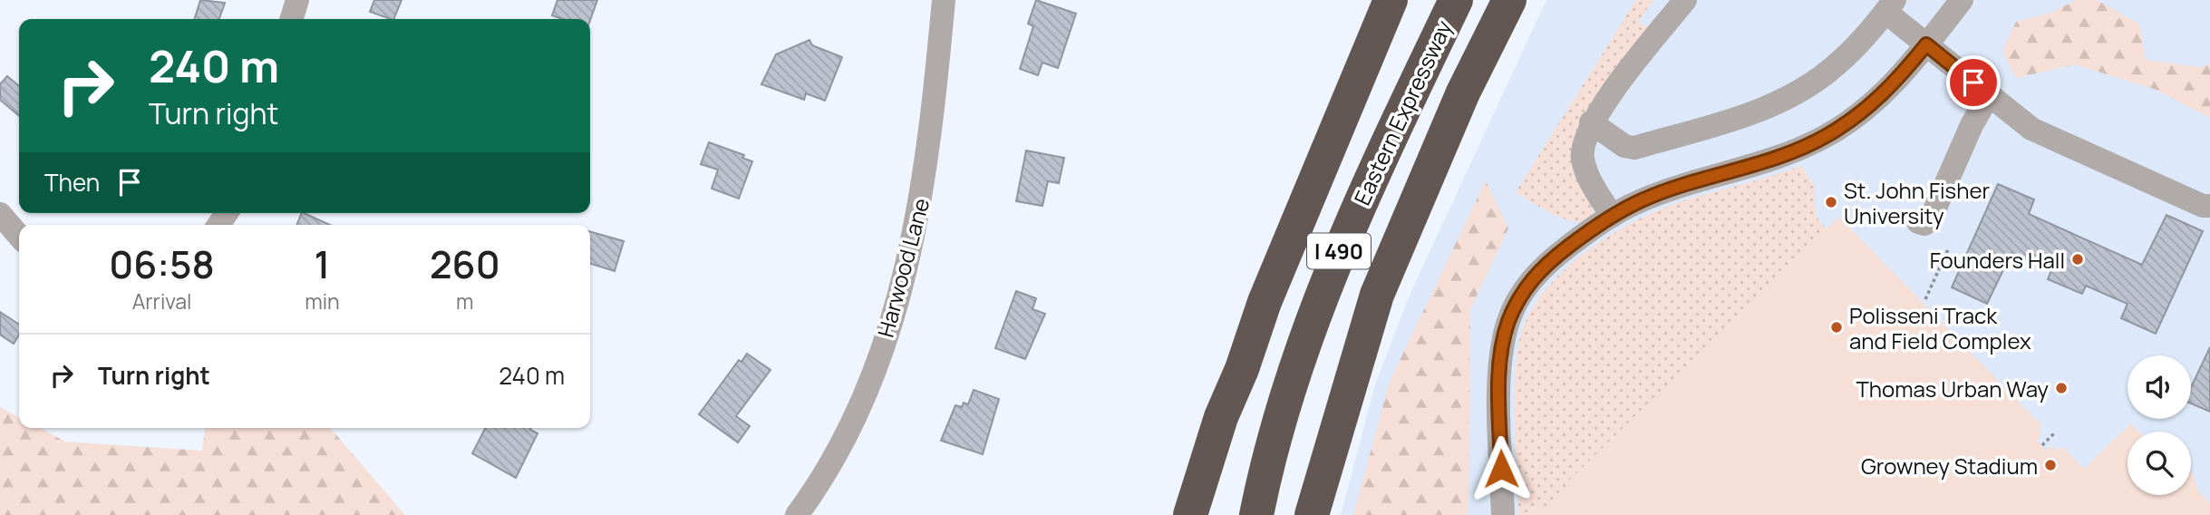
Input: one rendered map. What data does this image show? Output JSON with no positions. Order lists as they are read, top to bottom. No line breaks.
{"streets":{"highway":["Eastern Expressway","I 490"],"street":["Harwood Lane"]},"places":["St. John Fisher University","Founders Hall","Polisseni Track and Field Complex","Thomas Urban Way","Growney Stadium"],"page":{"turn":["240 m","Turn right"],"then":"Then","eta":["06:58","Arrival","1","min","260","m"],"list":[{"name":"Turn right","value":"240 m"}]}}
